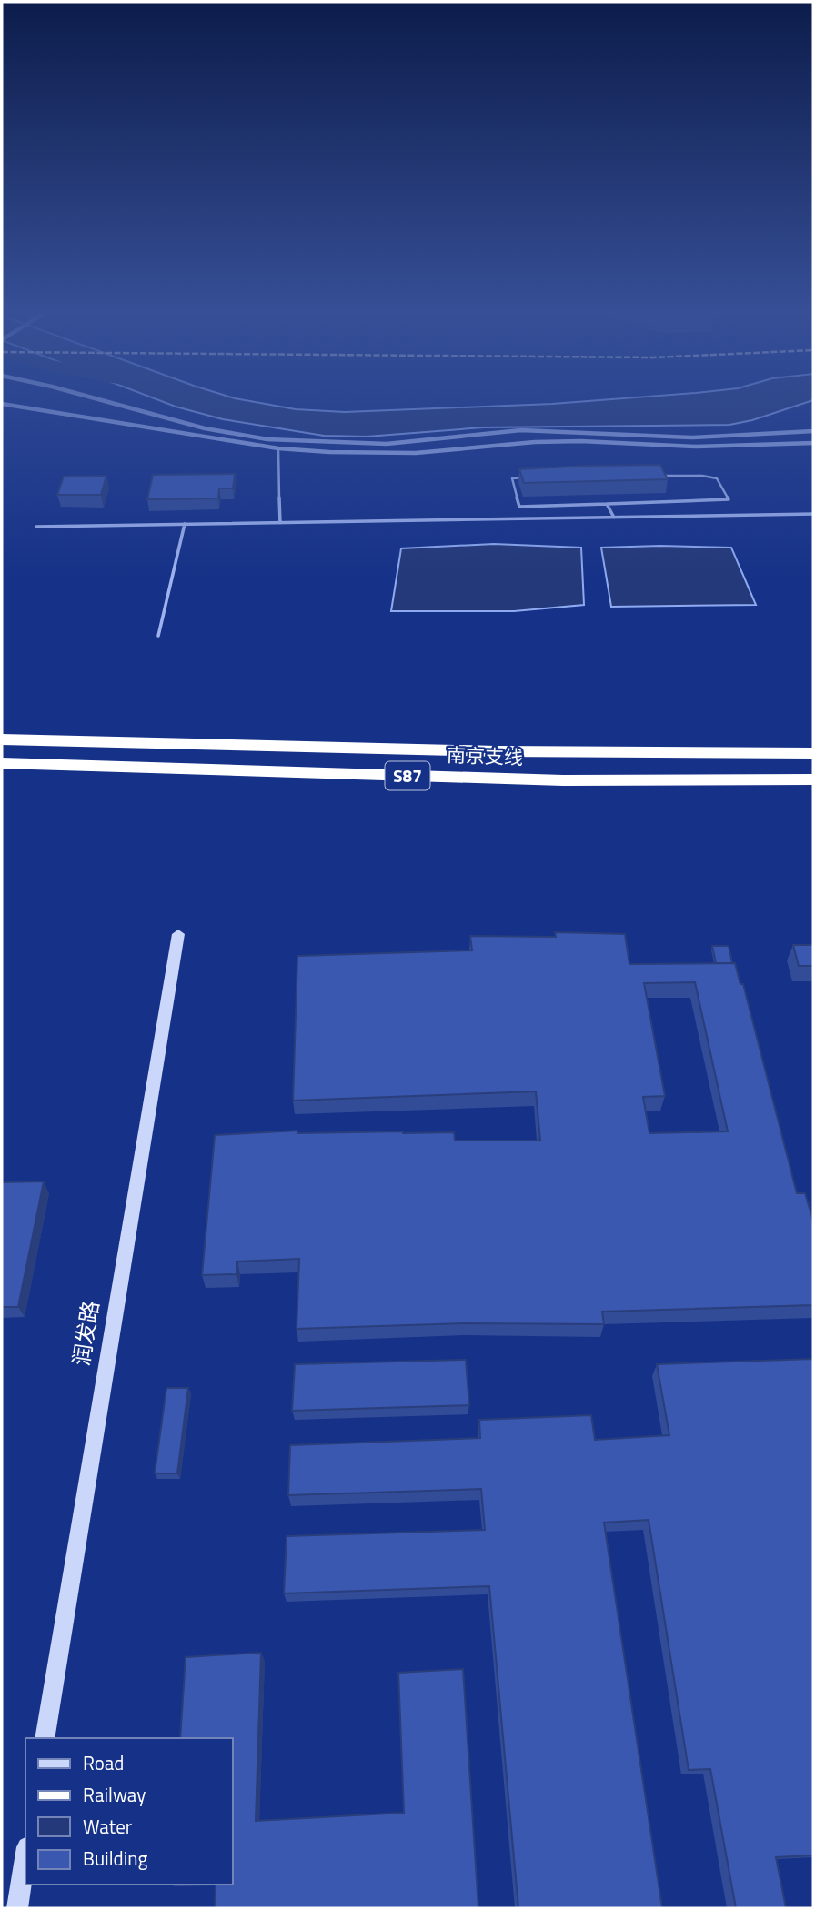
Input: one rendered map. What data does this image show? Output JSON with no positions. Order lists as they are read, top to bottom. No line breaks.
{"streets":{"highway":["南京支线","S87"],"street":["润发路"]},"legend":["Road","Railway","Water","Building"]}
